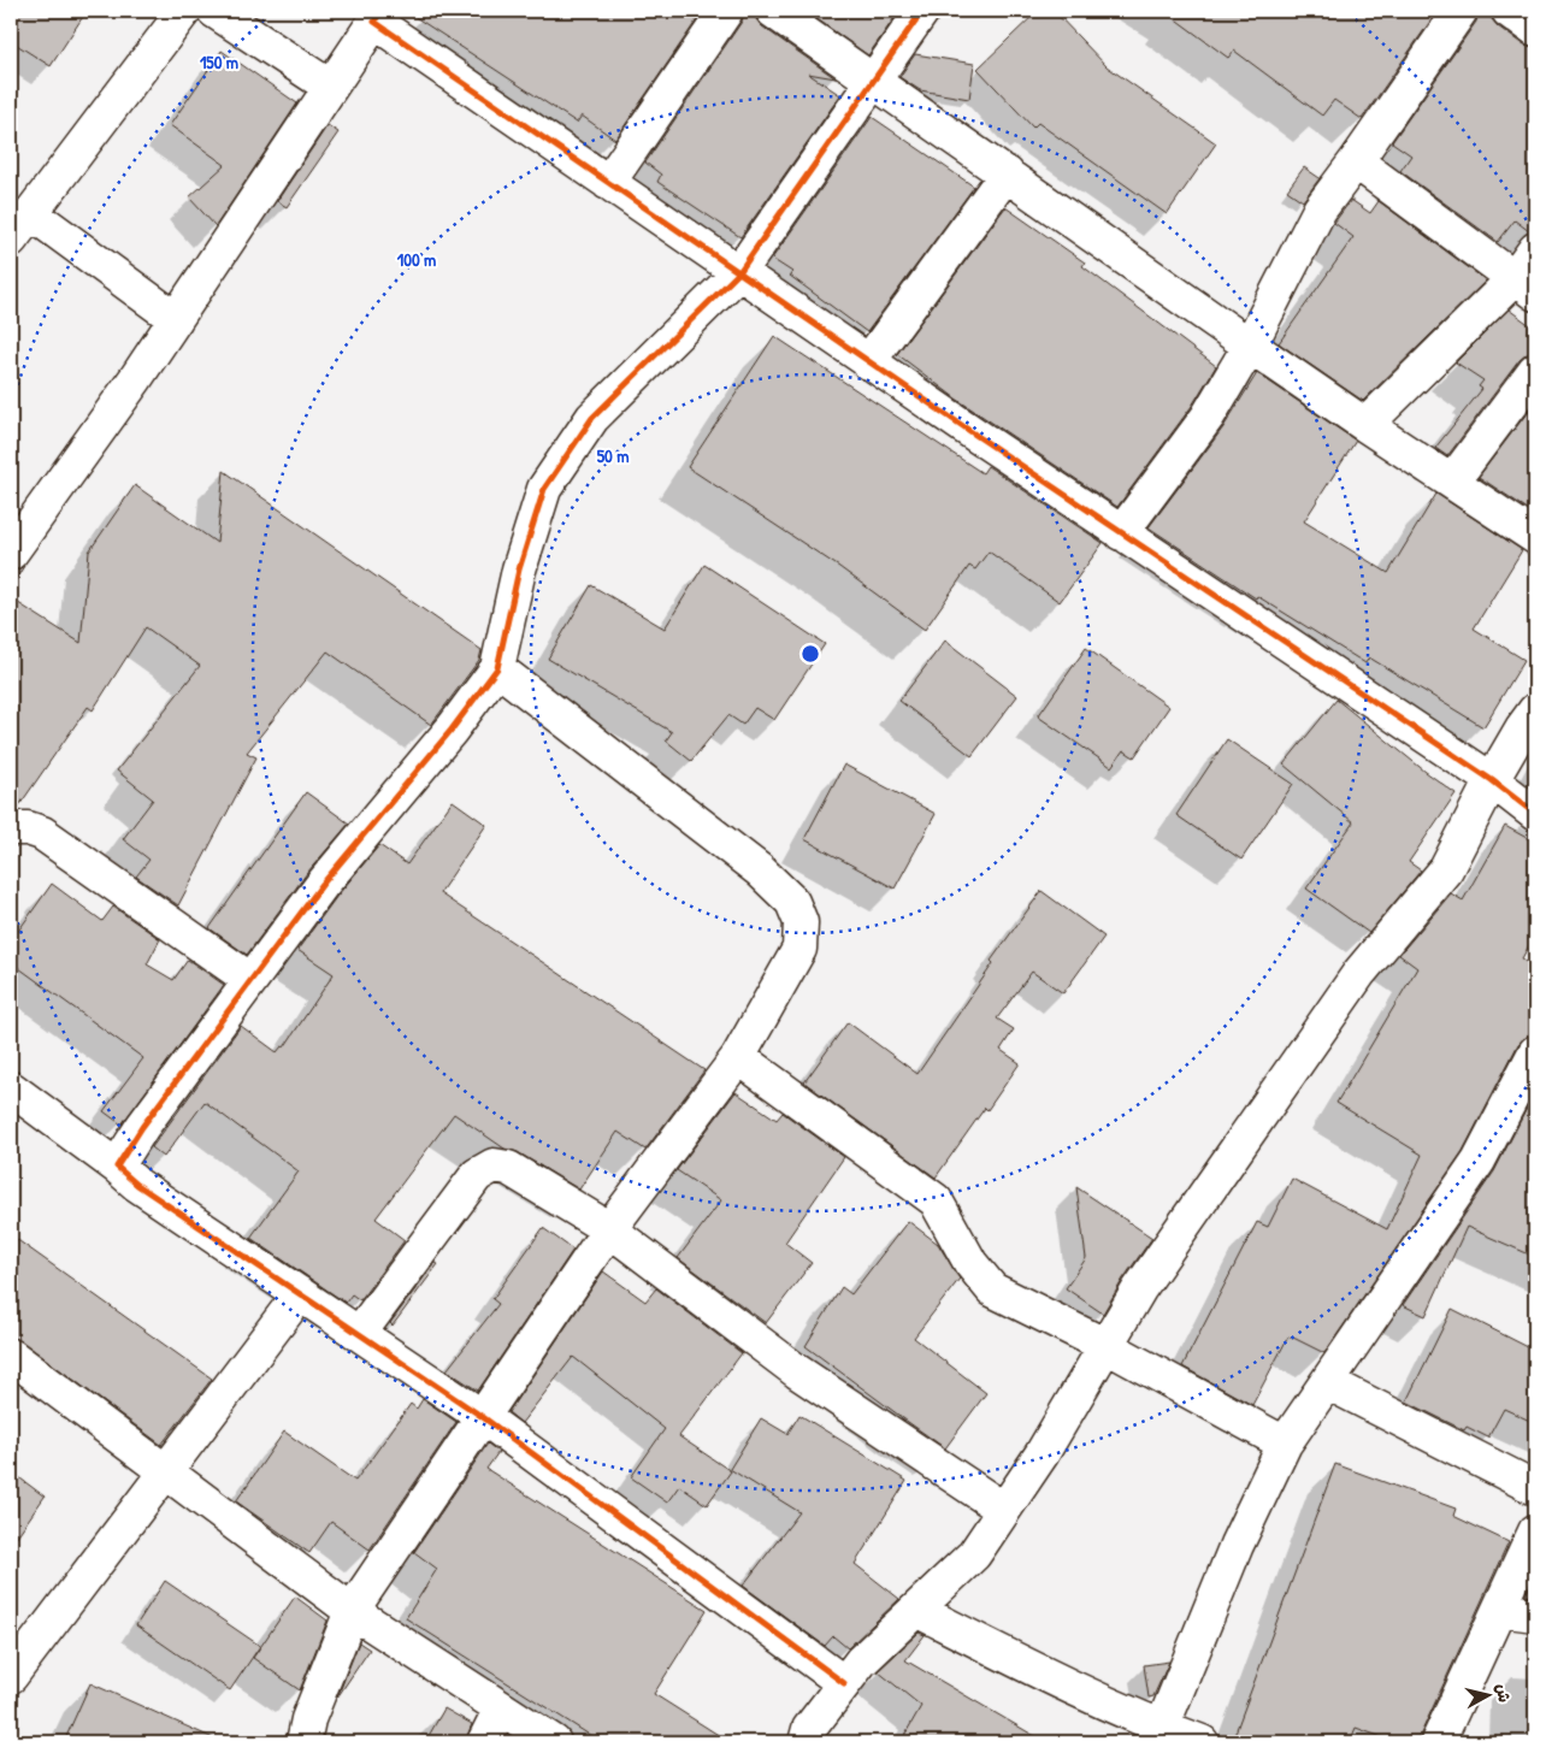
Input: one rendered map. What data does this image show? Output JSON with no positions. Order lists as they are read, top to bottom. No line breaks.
{"north":"right","rings":["150 m","100 m","50 m"]}
